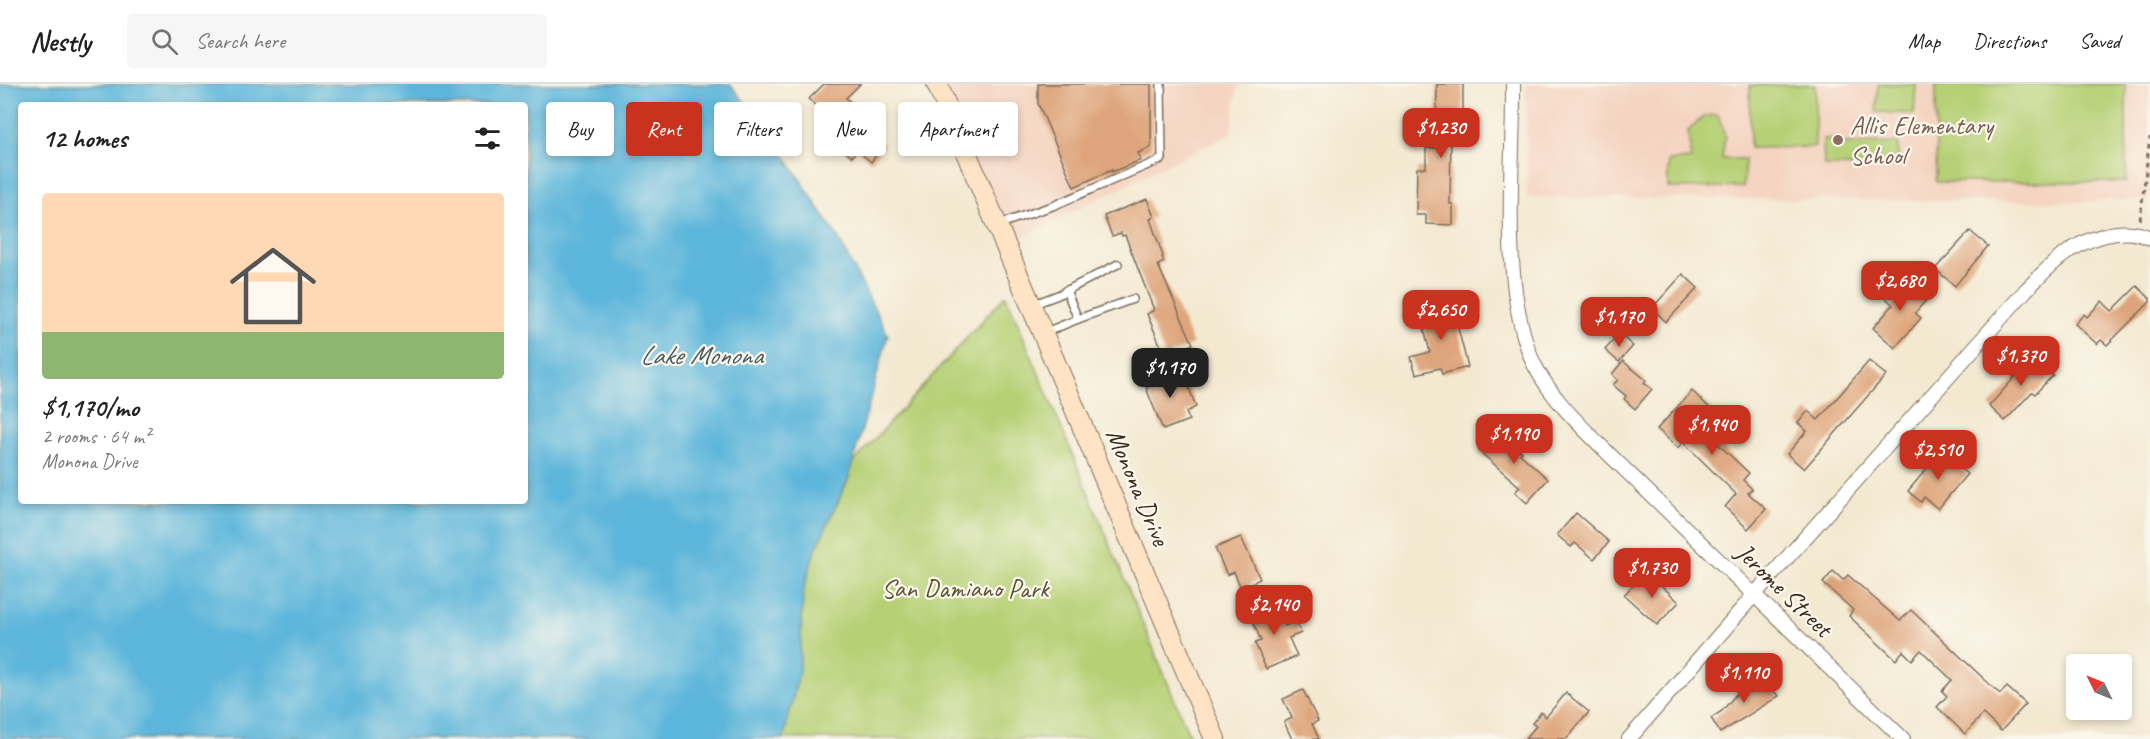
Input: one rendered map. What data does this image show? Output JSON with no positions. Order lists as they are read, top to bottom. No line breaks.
{"streets":{"street":["Monona Drive","Jerome Street"]},"water":["Lake Monona"],"parks":["San Damiano Park"],"places":["Allis Elementary School"],"north":"top left","page":{"header":"Nestly","search":"Search here","nav":["Map","Directions","Saved"],"chip":["Buy","Rent","Filters","New","Apartment"],"heading":"12 homes","price":["$1,230","$2,680","$2,650","$1,170","$1,370","$1,170","$1,940","$1,190","$2,510","$1,730","$2,140","$1,110"],"list":[{"name":"$1,170/mo","note":"2 rooms · 64 m² · Monona Drive"}]}}
